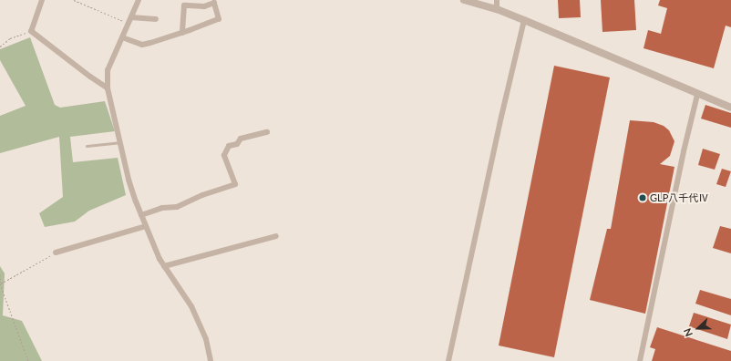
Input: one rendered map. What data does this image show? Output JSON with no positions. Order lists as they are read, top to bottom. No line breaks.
{"places":["GLP八千代Ⅳ"],"north":"left"}
